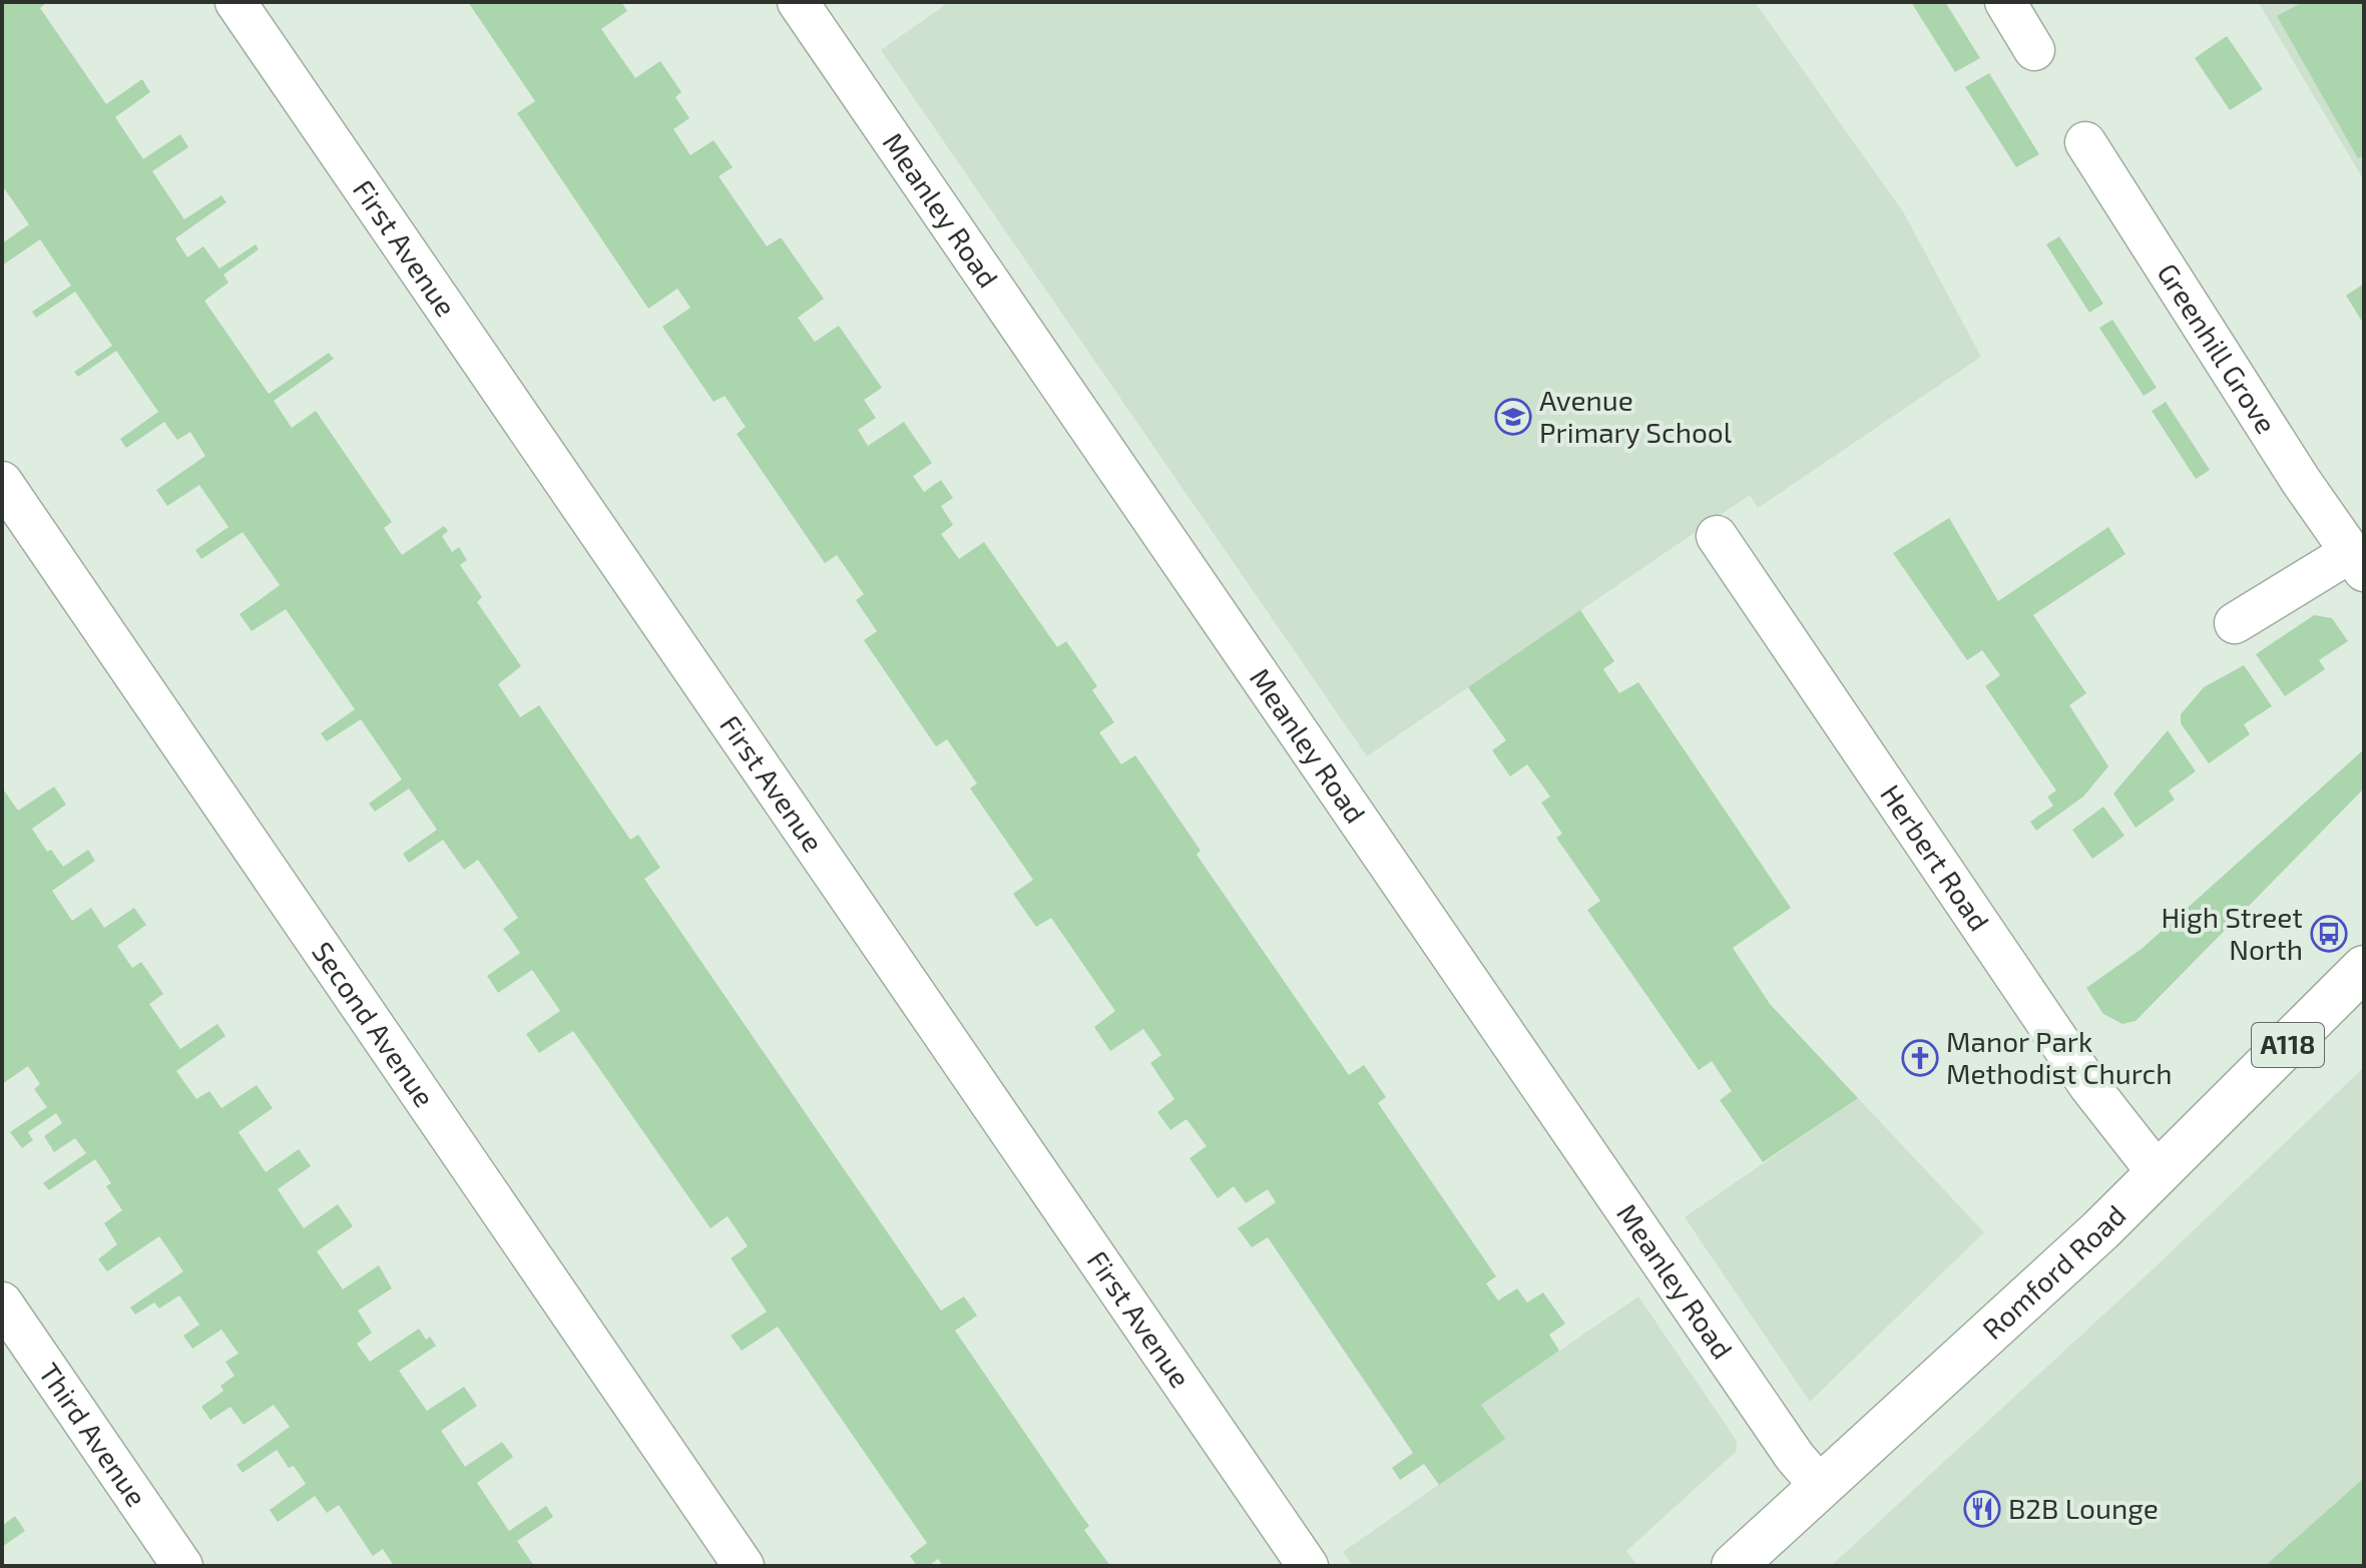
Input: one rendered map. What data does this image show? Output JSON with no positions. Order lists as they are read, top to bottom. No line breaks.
{"streets":{"main road":["A118","Romford Road"],"street":["Meanley Road","First Avenue","Greenhill Grove","Herbert Road","Second Avenue","Third Avenue"]},"crossings":[["Meanley Road","Romford Road"],["Herbert Road","Romford Road"]],"places":{"school or university":["Avenue Primary School"],"bus stop":["High Street North"],"church":["Manor Park Methodist Church"],"restaurant":["B2B Lounge"]}}
